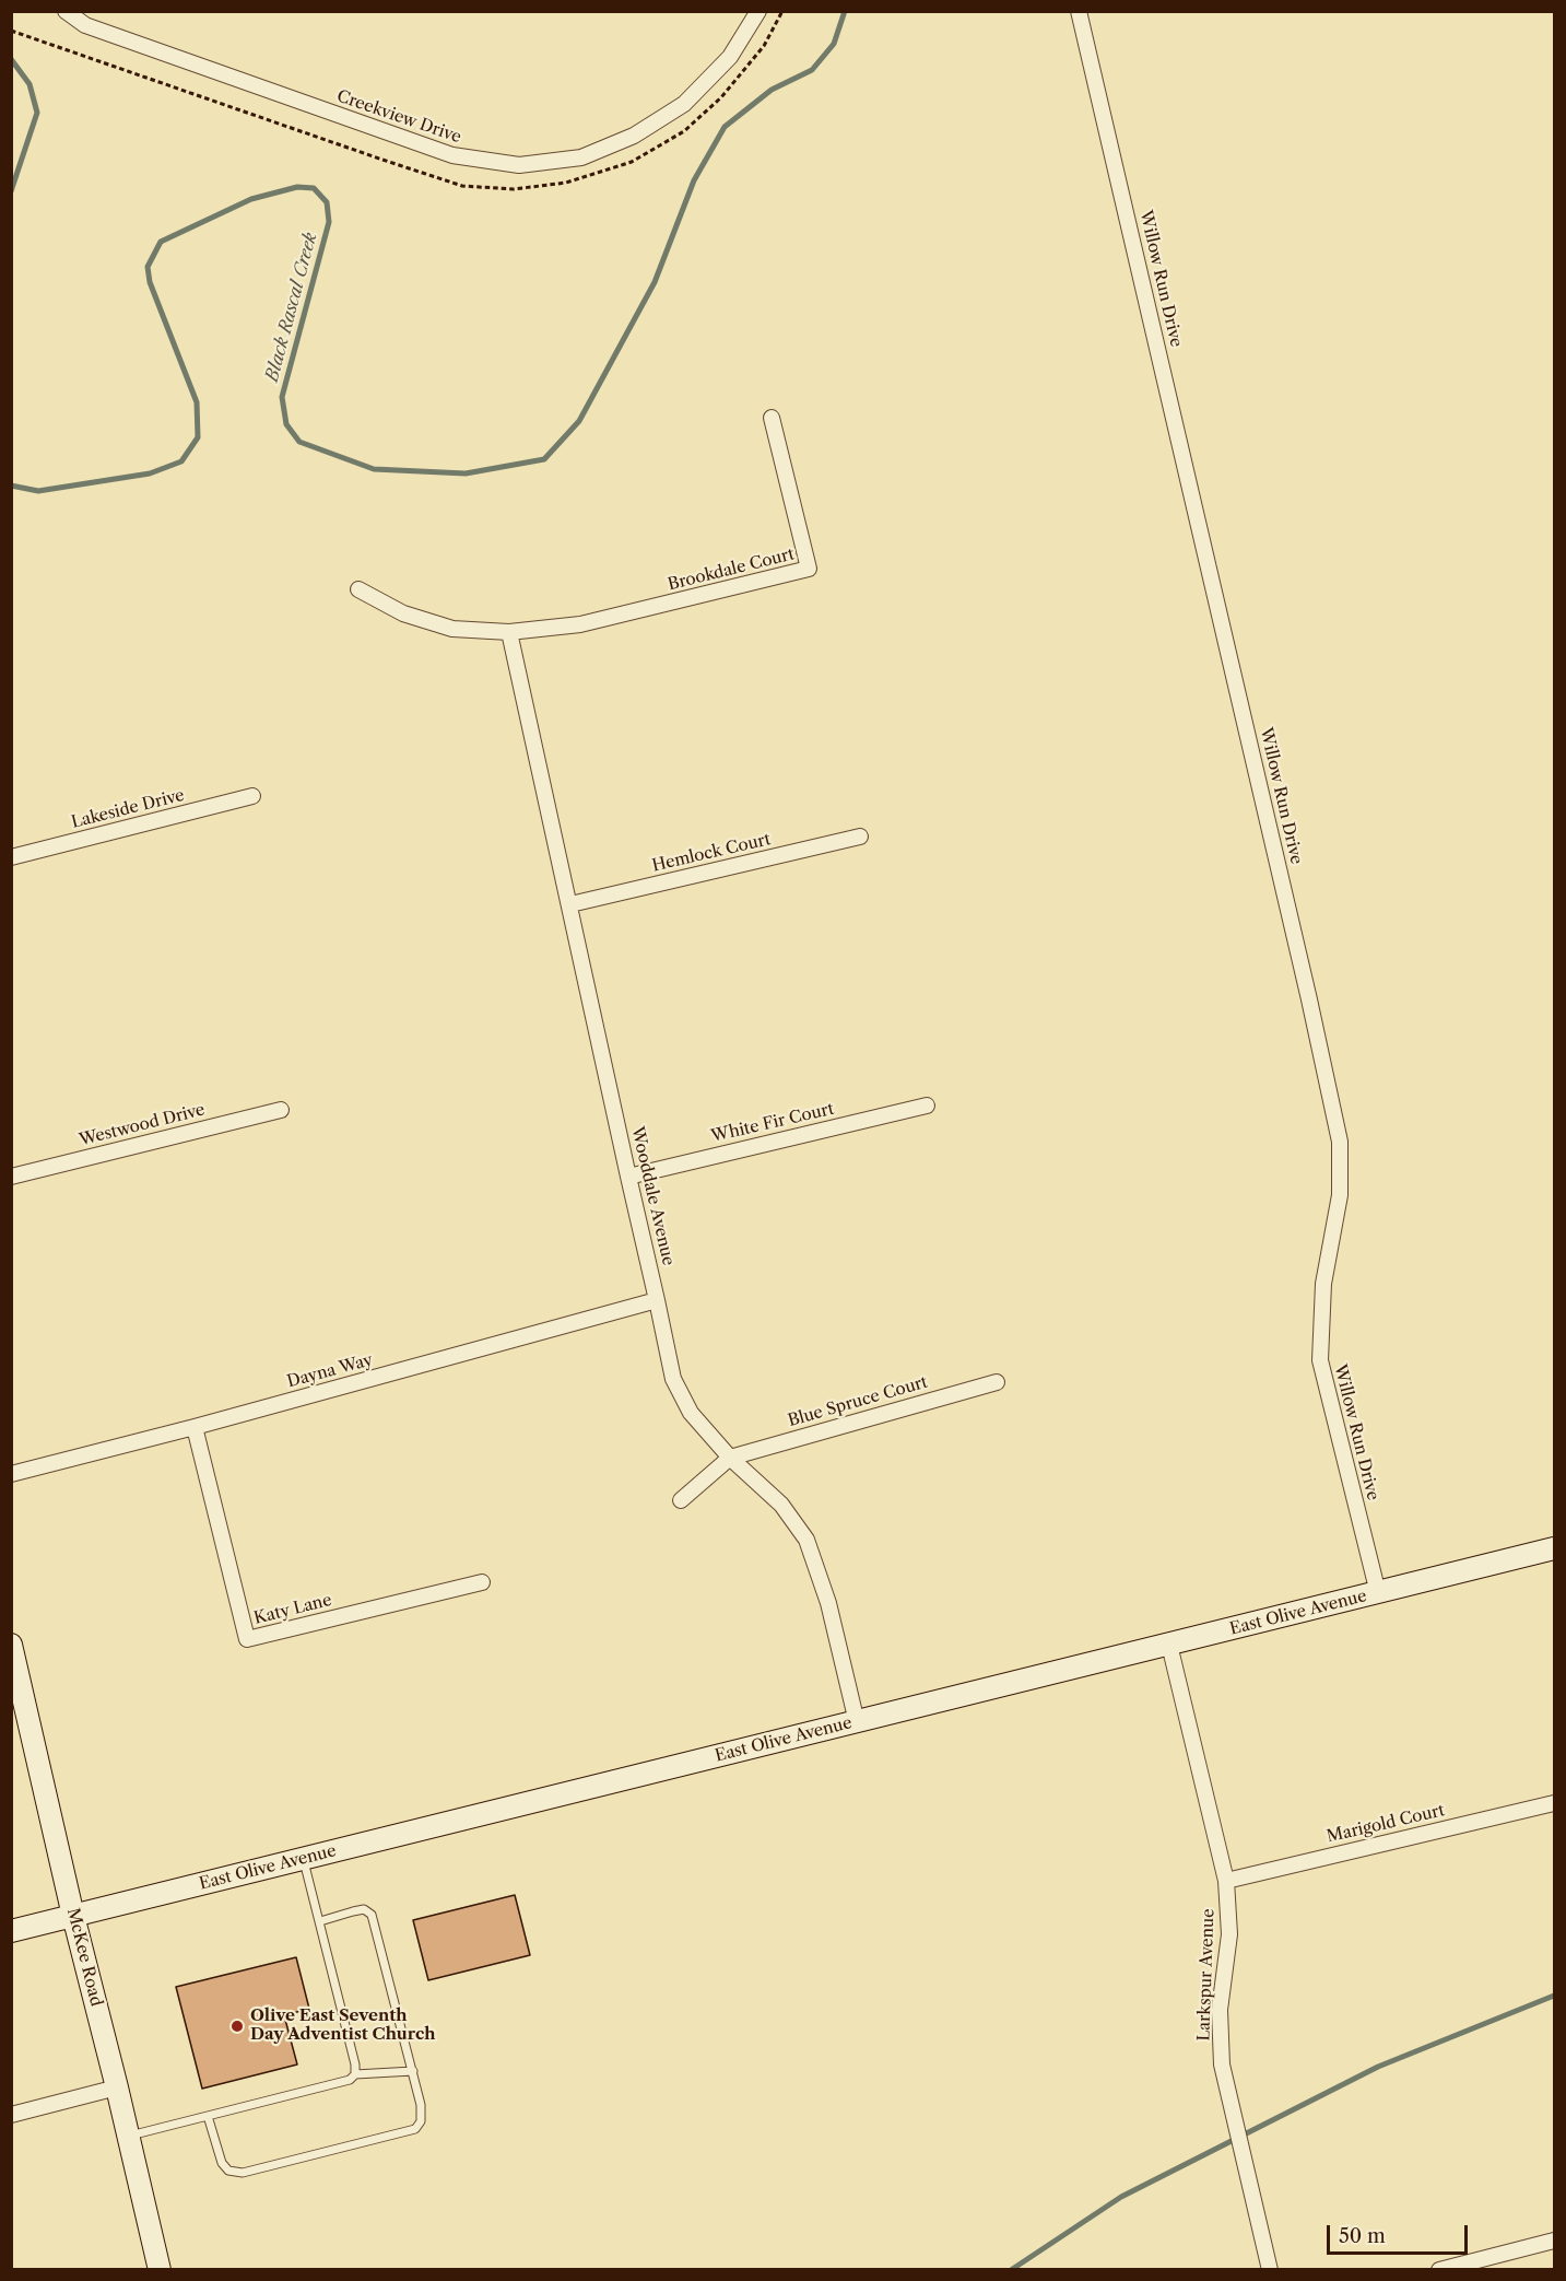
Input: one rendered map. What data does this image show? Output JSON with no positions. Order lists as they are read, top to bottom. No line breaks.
{"streets":{"main road":["East Olive Avenue","McKee Road"],"street":["Creekview Drive","Willow Run Drive","Brookdale Court","Lakeside Drive","Hemlock Court","White Fir Court","Westwood Drive","Wooddale Avenue","Dayna Way","Blue Spruce Court","Katy Lane","Marigold Court","Larkspur Avenue"]},"crossings":[["Willow Run Drive","East Olive Avenue"],["Brookdale Court","Wooddale Avenue"],["Hemlock Court","Wooddale Avenue"],["White Fir Court","Wooddale Avenue"],["Wooddale Avenue","Dayna Way"],["Wooddale Avenue","Blue Spruce Court"],["Wooddale Avenue","East Olive Avenue"],["Dayna Way","Katy Lane"],["East Olive Avenue","McKee Road"],["East Olive Avenue","Larkspur Avenue"],["Marigold Court","Larkspur Avenue"]],"water":["Black Rascal Creek"],"places":["Olive East Seventh Day Adventist Church"],"scale_bar":"50 m"}
